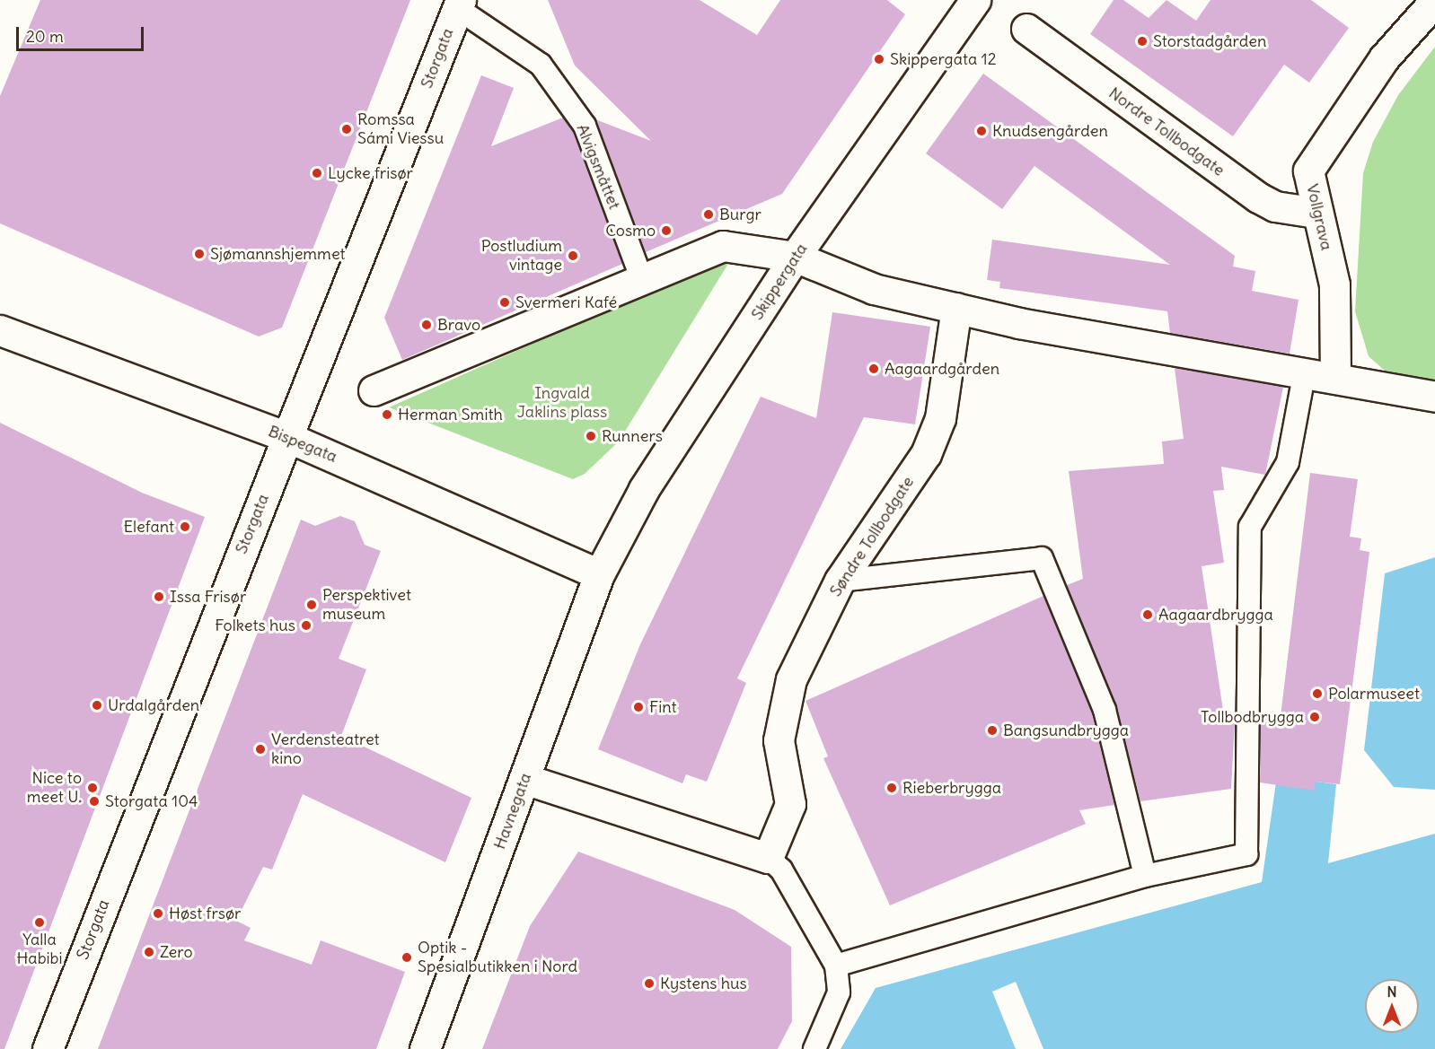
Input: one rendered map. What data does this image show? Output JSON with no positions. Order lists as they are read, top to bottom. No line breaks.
{"streets":{"street":["Storgata","Nordre Tollbodgate","Vollgrava","Skippergata","Bispegata","Søndre Tollbodgate","Havnegata"],"lane":["Alvigsmåttet"]},"crossings":[["Storgata","Alvigsmåttet"],["Storgata","Bispegata"],["Nordre Tollbodgate","Vollgrava"],["Skippergata","Bispegata"],["Skippergata","Havnegata"],["Bispegata","Havnegata"]],"parks":["Ingvald Jaklins plass"],"places":["Storstadgården","Skippergata 12","Romssa Sámi Viessu","Knudsengården","Lycke frisør","Burgr","Cosmo","Sjømannshjemmet","Postludium vintage","Svermeri Kafé","Bravo","Aagaardgården","Herman Smith","Runners","Elefant","Issa Frisør","Perspektivet museum","Aagaardbrygga","Folkets hus","Polarmuseet","Urdalgården","Fint","Tollbodbrygga","Bangsundbrygga","Verdensteatret kino","Nice to meet U.","Rieberbrygga","Storgata 104","Høst frsør","Yalla Habibi","Zero","Optik - Spesialbutikken i Nord","Kystens hus"],"scale_bar":"20 m","north":"top"}
